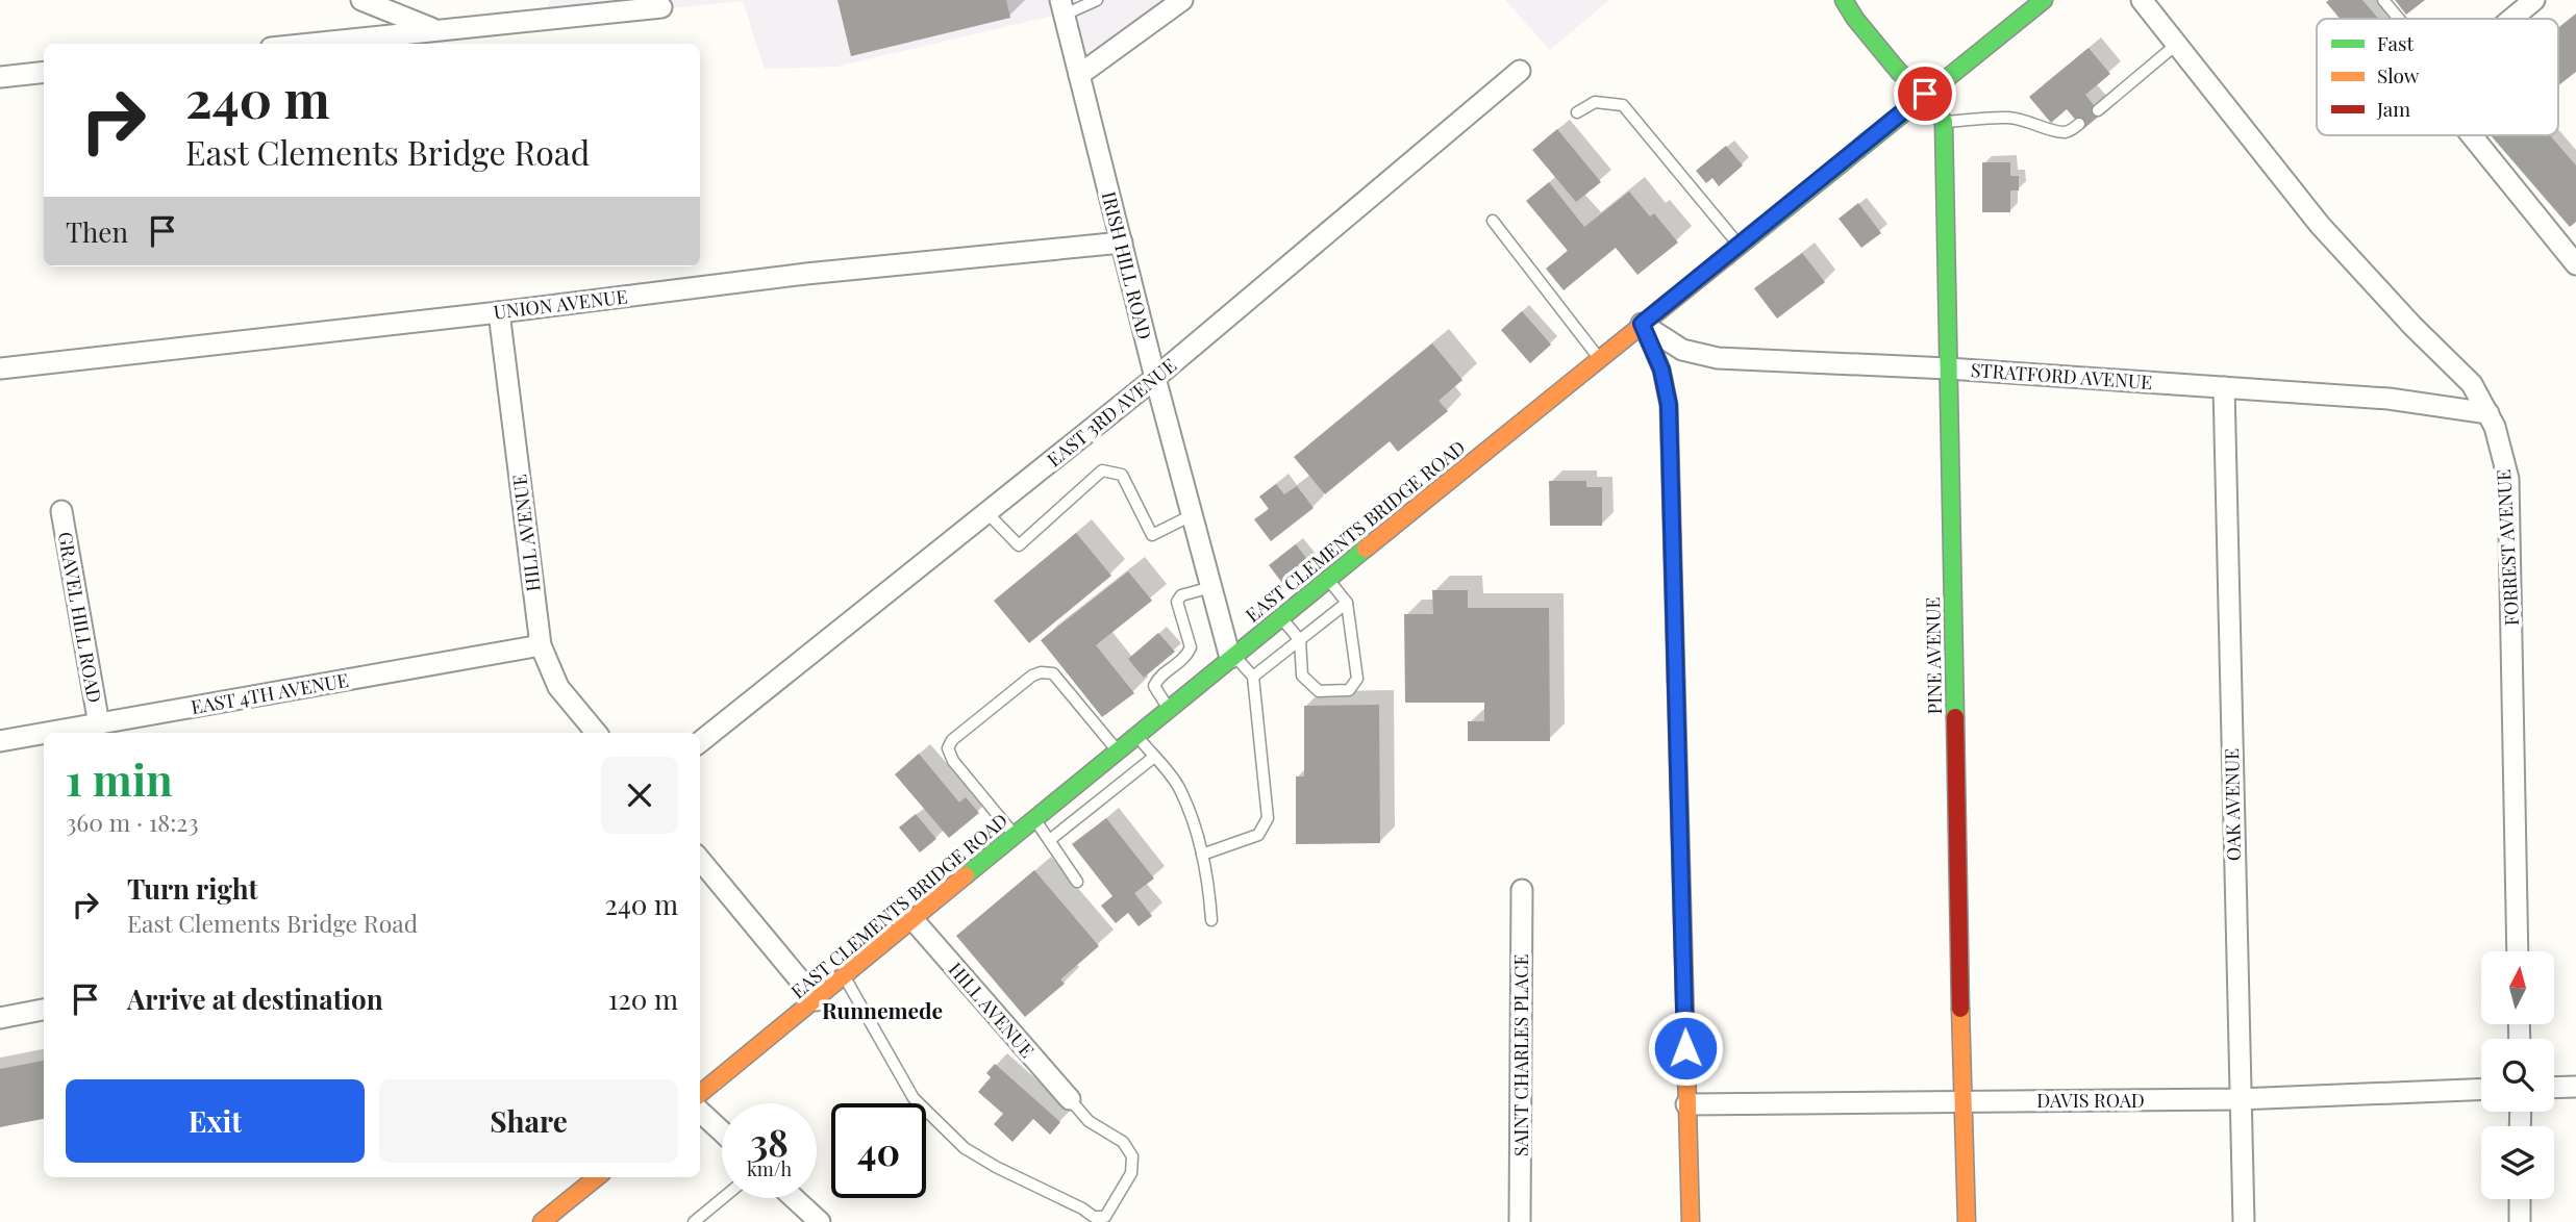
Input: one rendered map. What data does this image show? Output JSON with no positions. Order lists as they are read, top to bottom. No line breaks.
{"streets":{"street":["IRISH HILL ROAD","UNION AVENUE","STRATFORD AVENUE","EAST 3RD AVENUE","EAST CLEMENTS BRIDGE ROAD","HILL AVENUE","FORREST AVENUE","GRAVEL HILL ROAD","PINE AVENUE","EAST 4TH AVENUE","OAK AVENUE","SAINT CHARLES PLACE","DAVIS ROAD"]},"crossings":[["IRISH HILL ROAD","UNION AVENUE"],["IRISH HILL ROAD","EAST 3RD AVENUE"],["IRISH HILL ROAD","EAST CLEMENTS BRIDGE ROAD"],["UNION AVENUE","HILL AVENUE"],["STRATFORD AVENUE","EAST CLEMENTS BRIDGE ROAD"],["STRATFORD AVENUE","FORREST AVENUE"],["STRATFORD AVENUE","PINE AVENUE"],["STRATFORD AVENUE","OAK AVENUE"],["EAST CLEMENTS BRIDGE ROAD","HILL AVENUE"],["HILL AVENUE","EAST 4TH AVENUE"],["GRAVEL HILL ROAD","EAST 4TH AVENUE"],["PINE AVENUE","DAVIS ROAD"],["OAK AVENUE","DAVIS ROAD"]],"districts":["Runnemede"],"legend":["Fast","Slow","Jam"],"north":"top","page":{"turn":["240 m","East Clements Bridge Road"],"then":"Then","heading":["1 min","360 m · 18:23"],"list":[{"name":"Turn right","note":"East Clements Bridge Road","value":"240 m"},{"name":"Arrive at destination","value":"120 m"}],"buttons":["Exit","Share"],"speed":"38 km/h","limit":"40"}}
